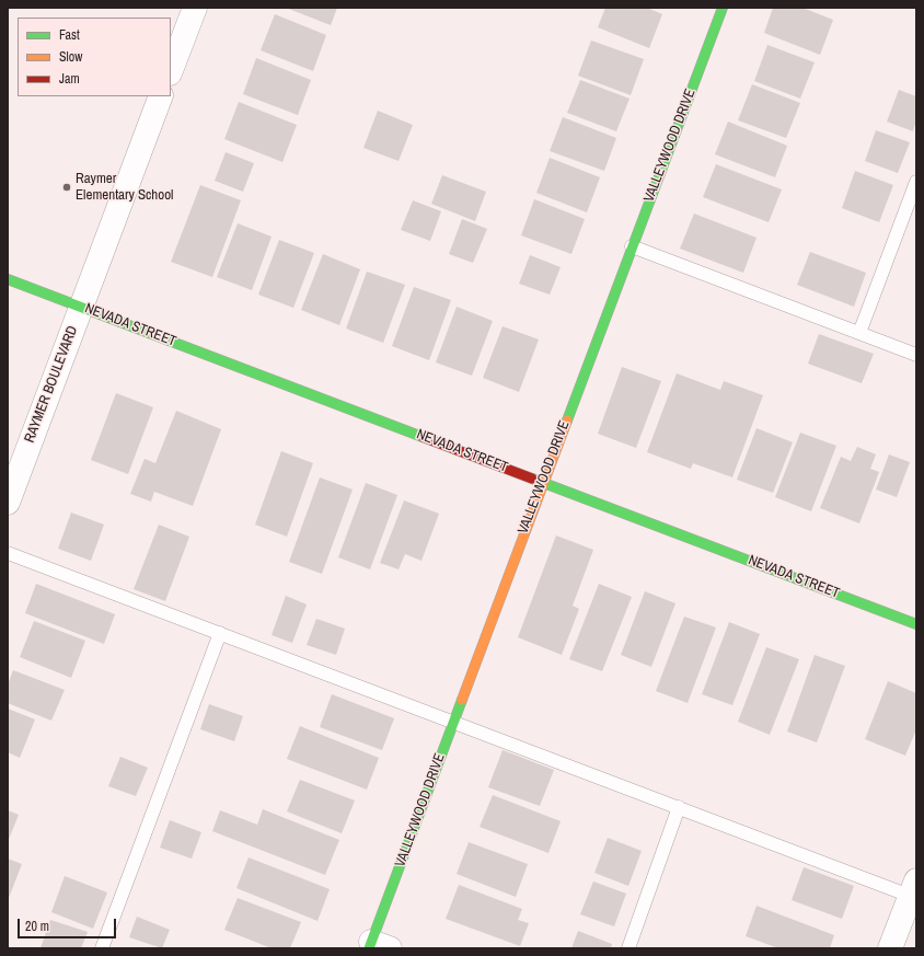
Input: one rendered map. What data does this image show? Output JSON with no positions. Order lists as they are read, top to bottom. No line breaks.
{"streets":{"street":["VALLEYWOOD DRIVE","NEVADA STREET","RAYMER BOULEVARD"]},"crossings":[["VALLEYWOOD DRIVE","NEVADA STREET"],["NEVADA STREET","RAYMER BOULEVARD"]],"places":["Raymer Elementary School"],"legend":["Fast","Slow","Jam"],"scale_bar":"20 m"}
